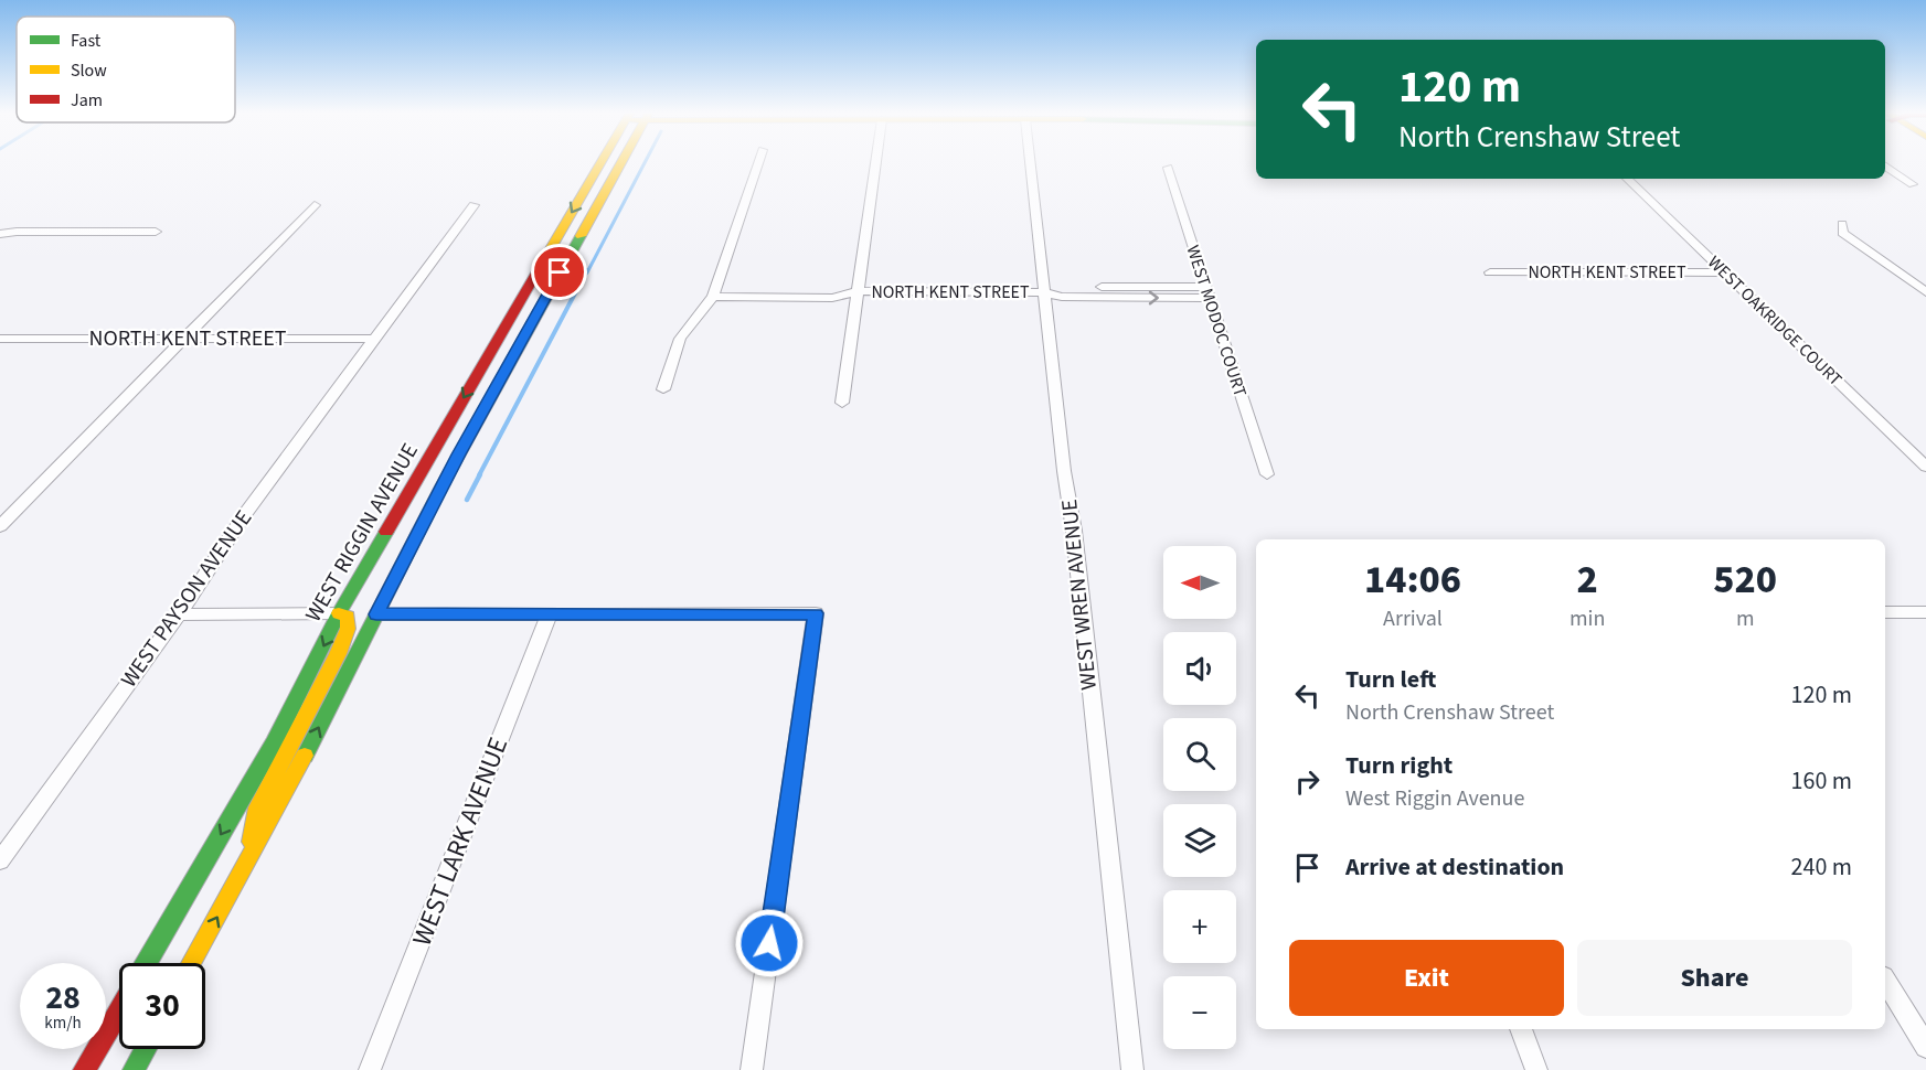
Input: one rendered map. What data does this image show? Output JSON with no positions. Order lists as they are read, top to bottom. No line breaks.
{"streets":{"main road":["WEST RIGGIN AVENUE"],"street":["NORTH KENT STREET","WEST MODOC COURT","WEST OAKRIDGE COURT","WEST WREN AVENUE","WEST PAYSON AVENUE","WEST LARK AVENUE"]},"crossings":[["NORTH KENT STREET","WEST MODOC COURT"],["NORTH KENT STREET","WEST OAKRIDGE COURT"],["NORTH KENT STREET","WEST WREN AVENUE"],["NORTH KENT STREET","WEST PAYSON AVENUE"]],"legend":["Fast","Slow","Jam"],"north":"left","page":{"turn":["120 m","North Crenshaw Street"],"eta":["14:06","Arrival","2","min","520","m"],"map_buttons":["+","−"],"list":[{"name":"Turn left","note":"North Crenshaw Street","value":"120 m"},{"name":"Turn right","note":"West Riggin Avenue","value":"160 m"},{"name":"Arrive at destination","value":"240 m"}],"buttons":["Exit","Share"],"speed":"28 km/h","limit":"30"}}
